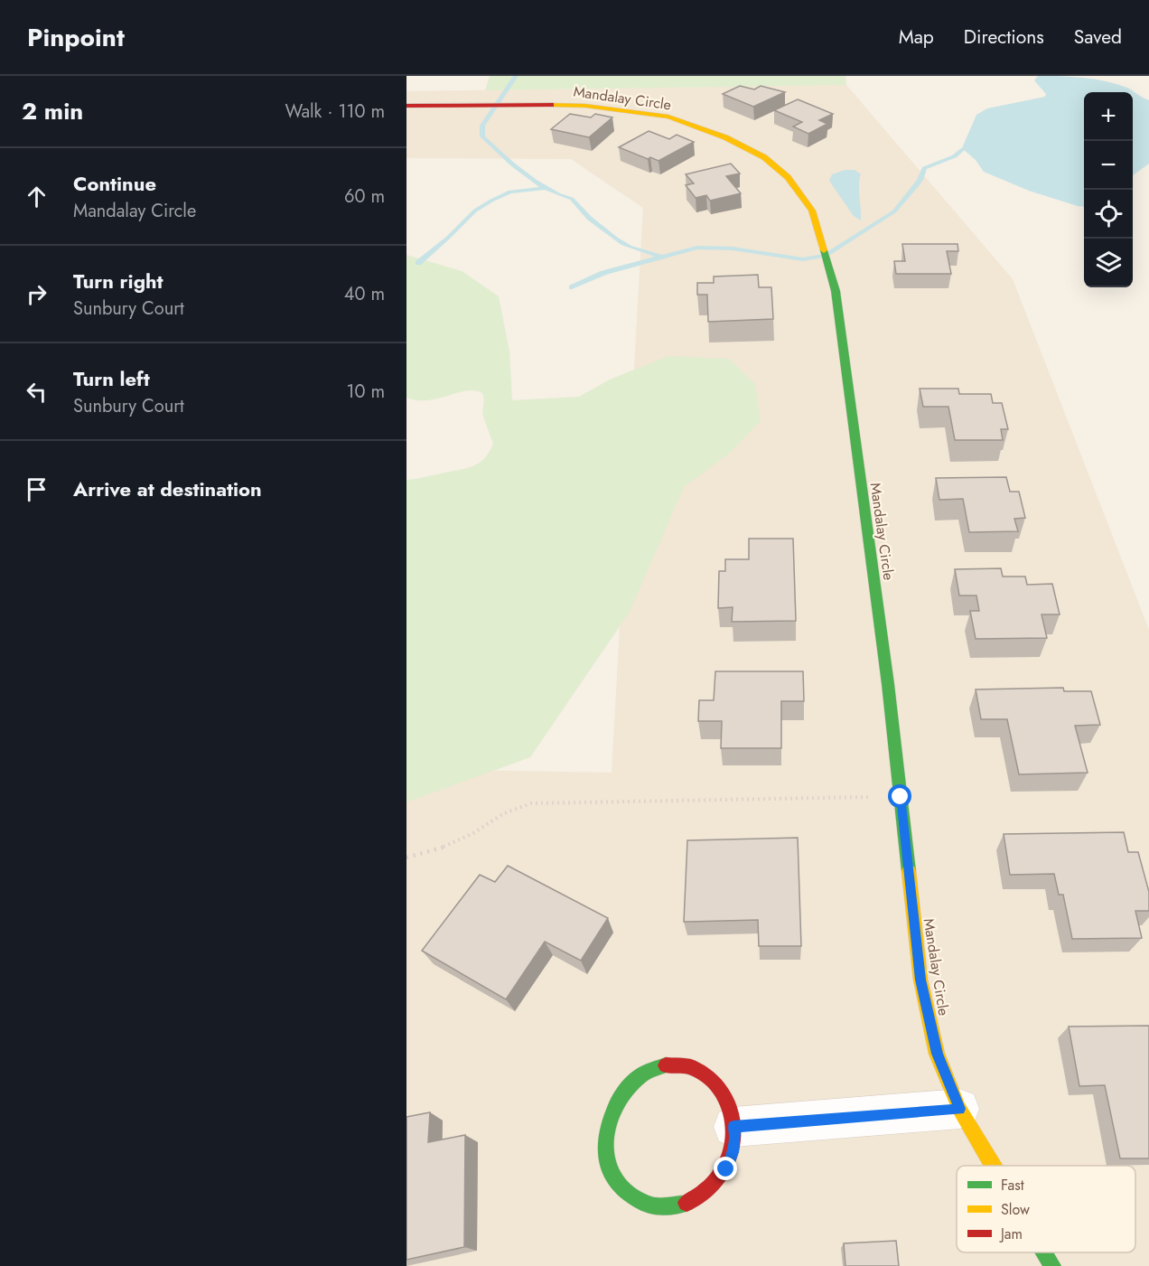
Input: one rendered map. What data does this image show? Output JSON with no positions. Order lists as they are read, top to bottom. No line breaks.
{"streets":{"street":["Mandalay Circle"]},"legend":["Fast","Slow","Jam"],"page":{"header":"Pinpoint","nav":["Map","Directions","Saved"],"heading":["2 min","Walk · 110 m"],"map_buttons":["+","−"],"list":[["Continue","Mandalay Circle","60 m"],["Turn right","Sunbury Court","40 m"],["Turn left","Sunbury Court","10 m"],"Arrive at destination"]}}
